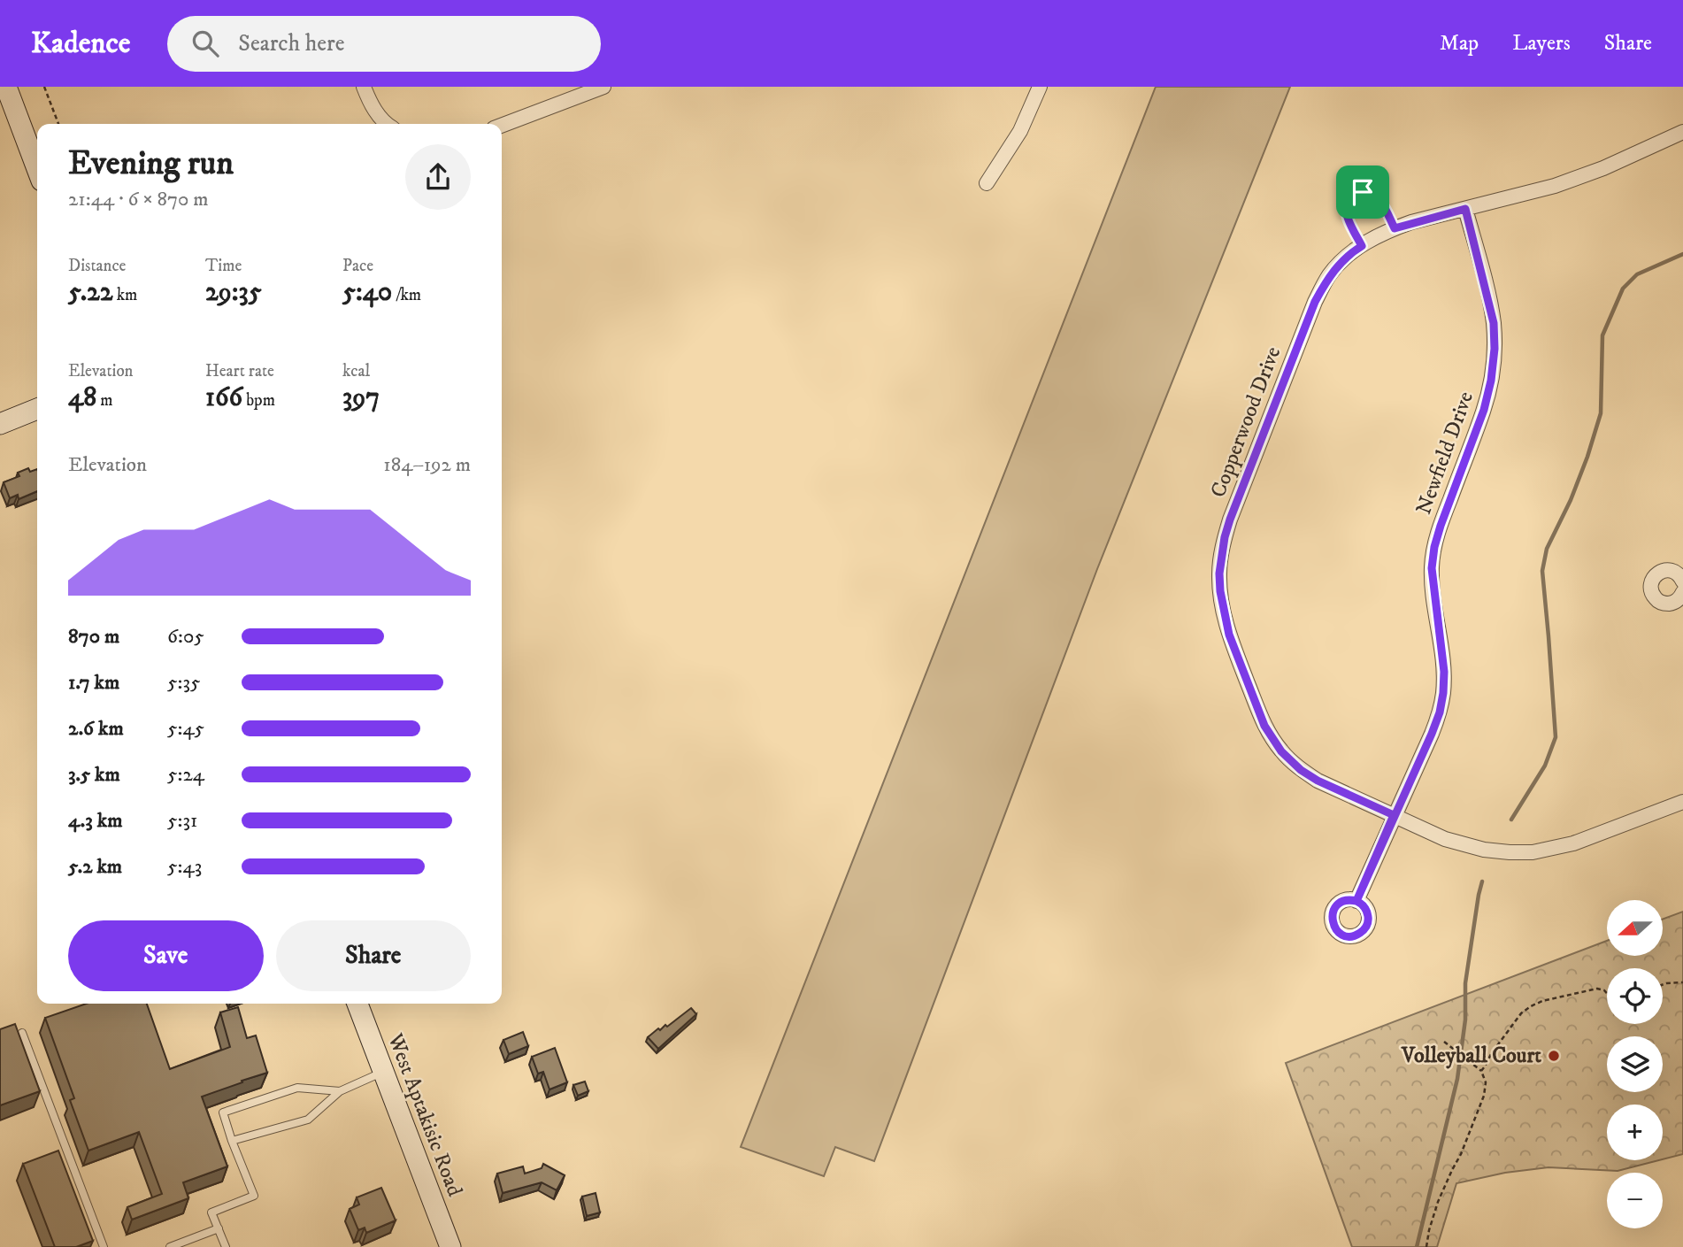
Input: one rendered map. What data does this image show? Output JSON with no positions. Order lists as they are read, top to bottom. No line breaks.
{"streets":{"main road":["West Aptakisic Road"],"street":["Copperwood Drive","Newfield Drive"]},"crossings":[["Copperwood Drive","Newfield Drive"]],"places":["Volleyball Court"],"north":"left","page":{"header":"Kadence","search":"Search here","nav":["Map","Layers","Share"],"heading":["Evening run","21:44 · 6 × 870 m"],"stats":[["Distance","5.22 km"],["Time","29:35"],["Pace","5:40 /km"],["Elevation","48 m"],["Heart rate","166 bpm"],["kcal","397"]],"chart":["Elevation","184–192 m"],"list":[{"name":"870 m","note":"6:05"},{"name":"1.7 km","note":"5:35"},{"name":"2.6 km","note":"5:45"},{"name":"3.5 km","note":"5:24"},{"name":"4.3 km","note":"5:31"},{"name":"5.2 km","note":"5:43"}],"map_buttons":["+","−"],"buttons":["Save","Share"]}}
